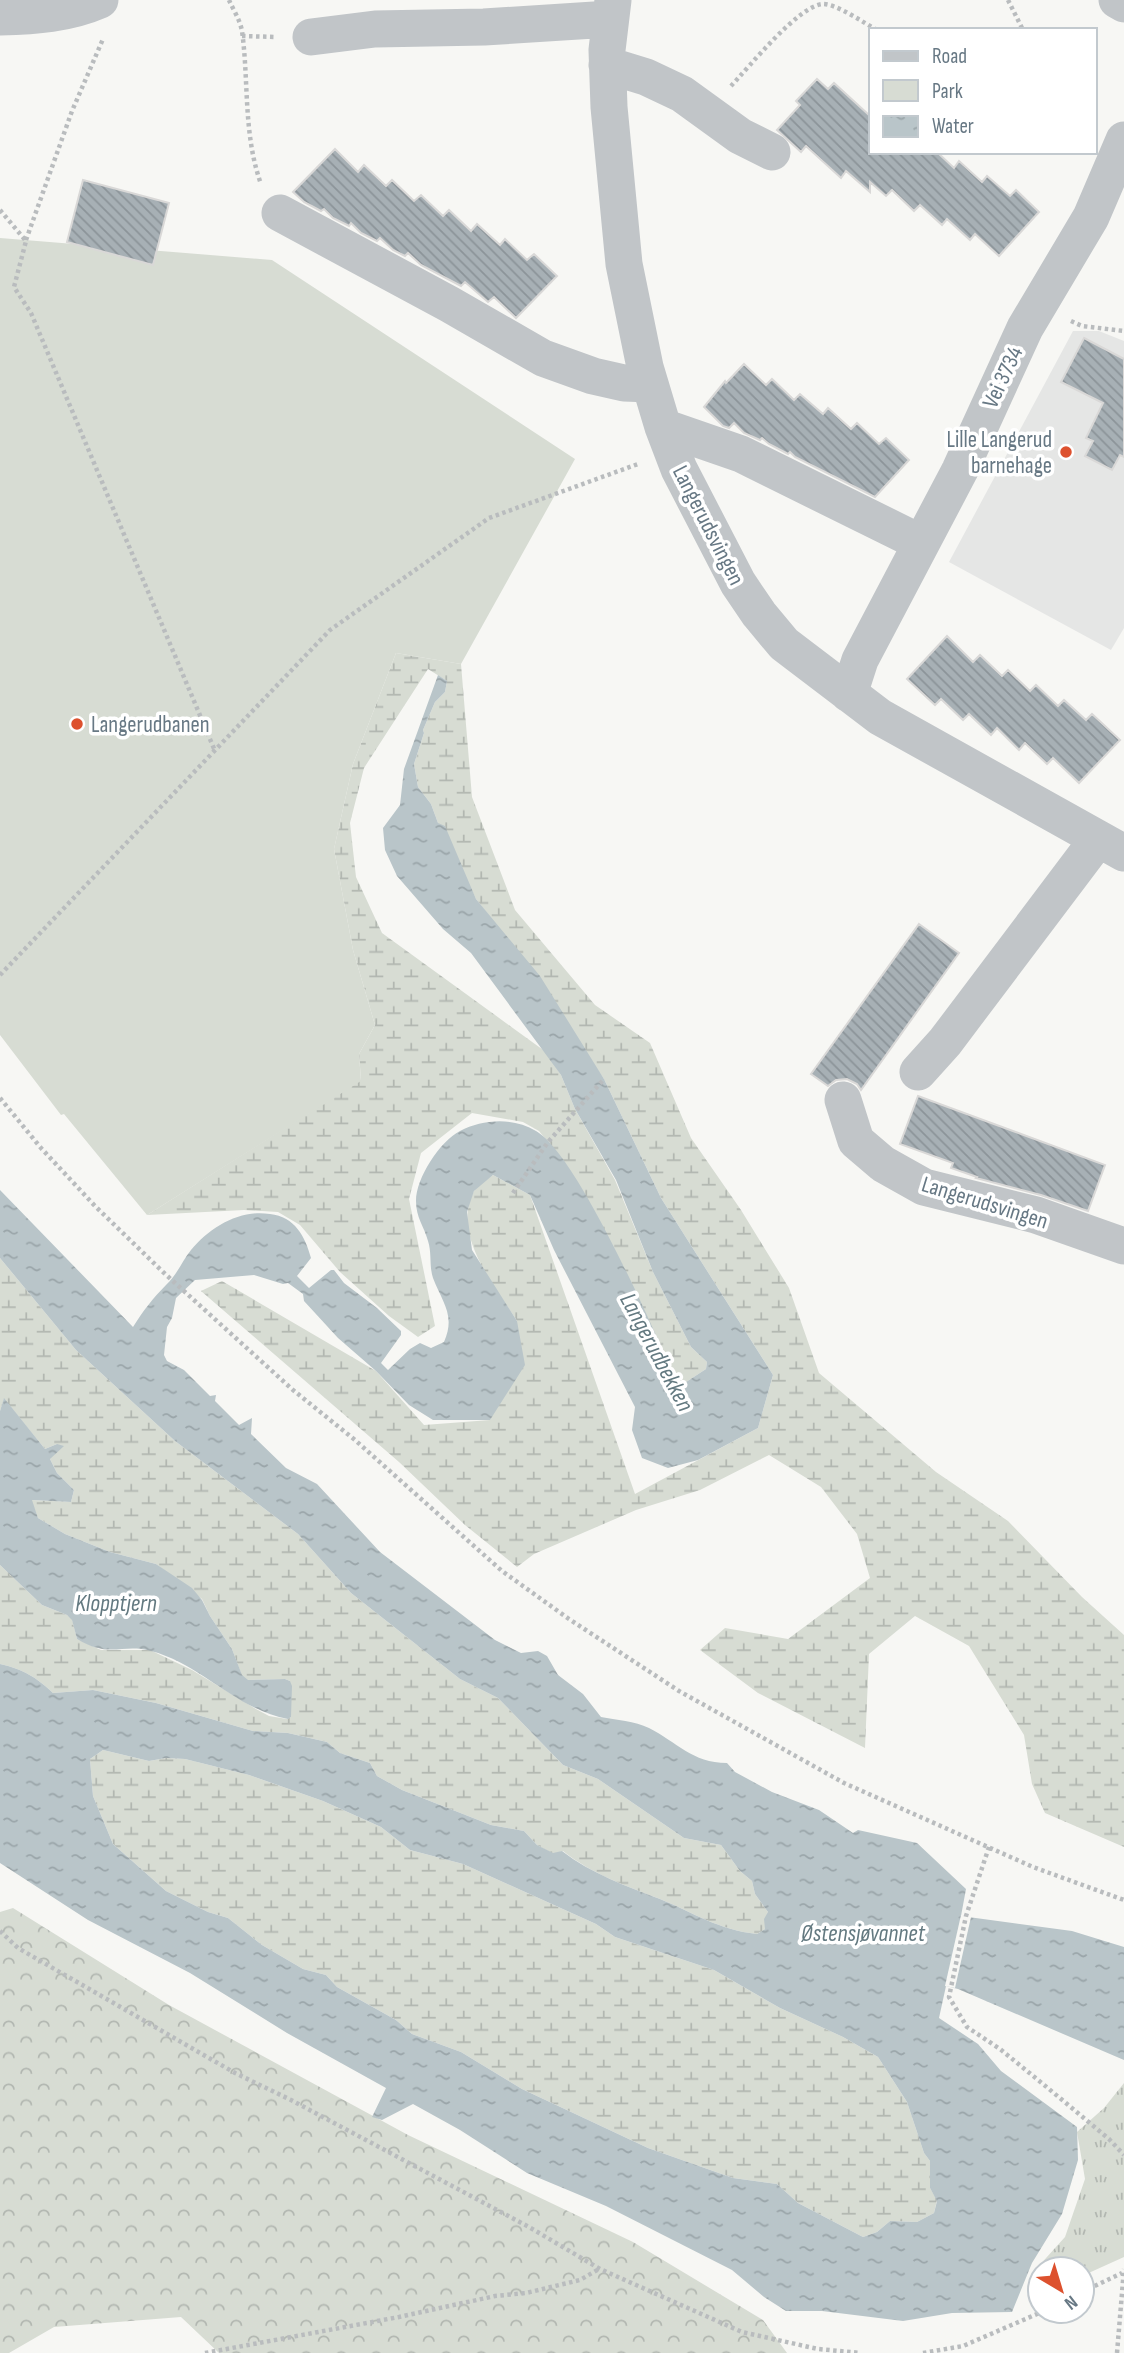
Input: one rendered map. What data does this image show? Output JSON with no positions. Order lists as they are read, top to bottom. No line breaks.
{"streets":{"street":["Vei 3734","Langerudsvingen"]},"crossings":[["Vei 3734","Langerudsvingen"]],"water":["Langerudbekken","Klopptjern","Østensjøvannet"],"places":["Lille Langerud barnehage","Langerudbanen"],"legend":["Road","Park","Water"],"north":"bottom right"}
